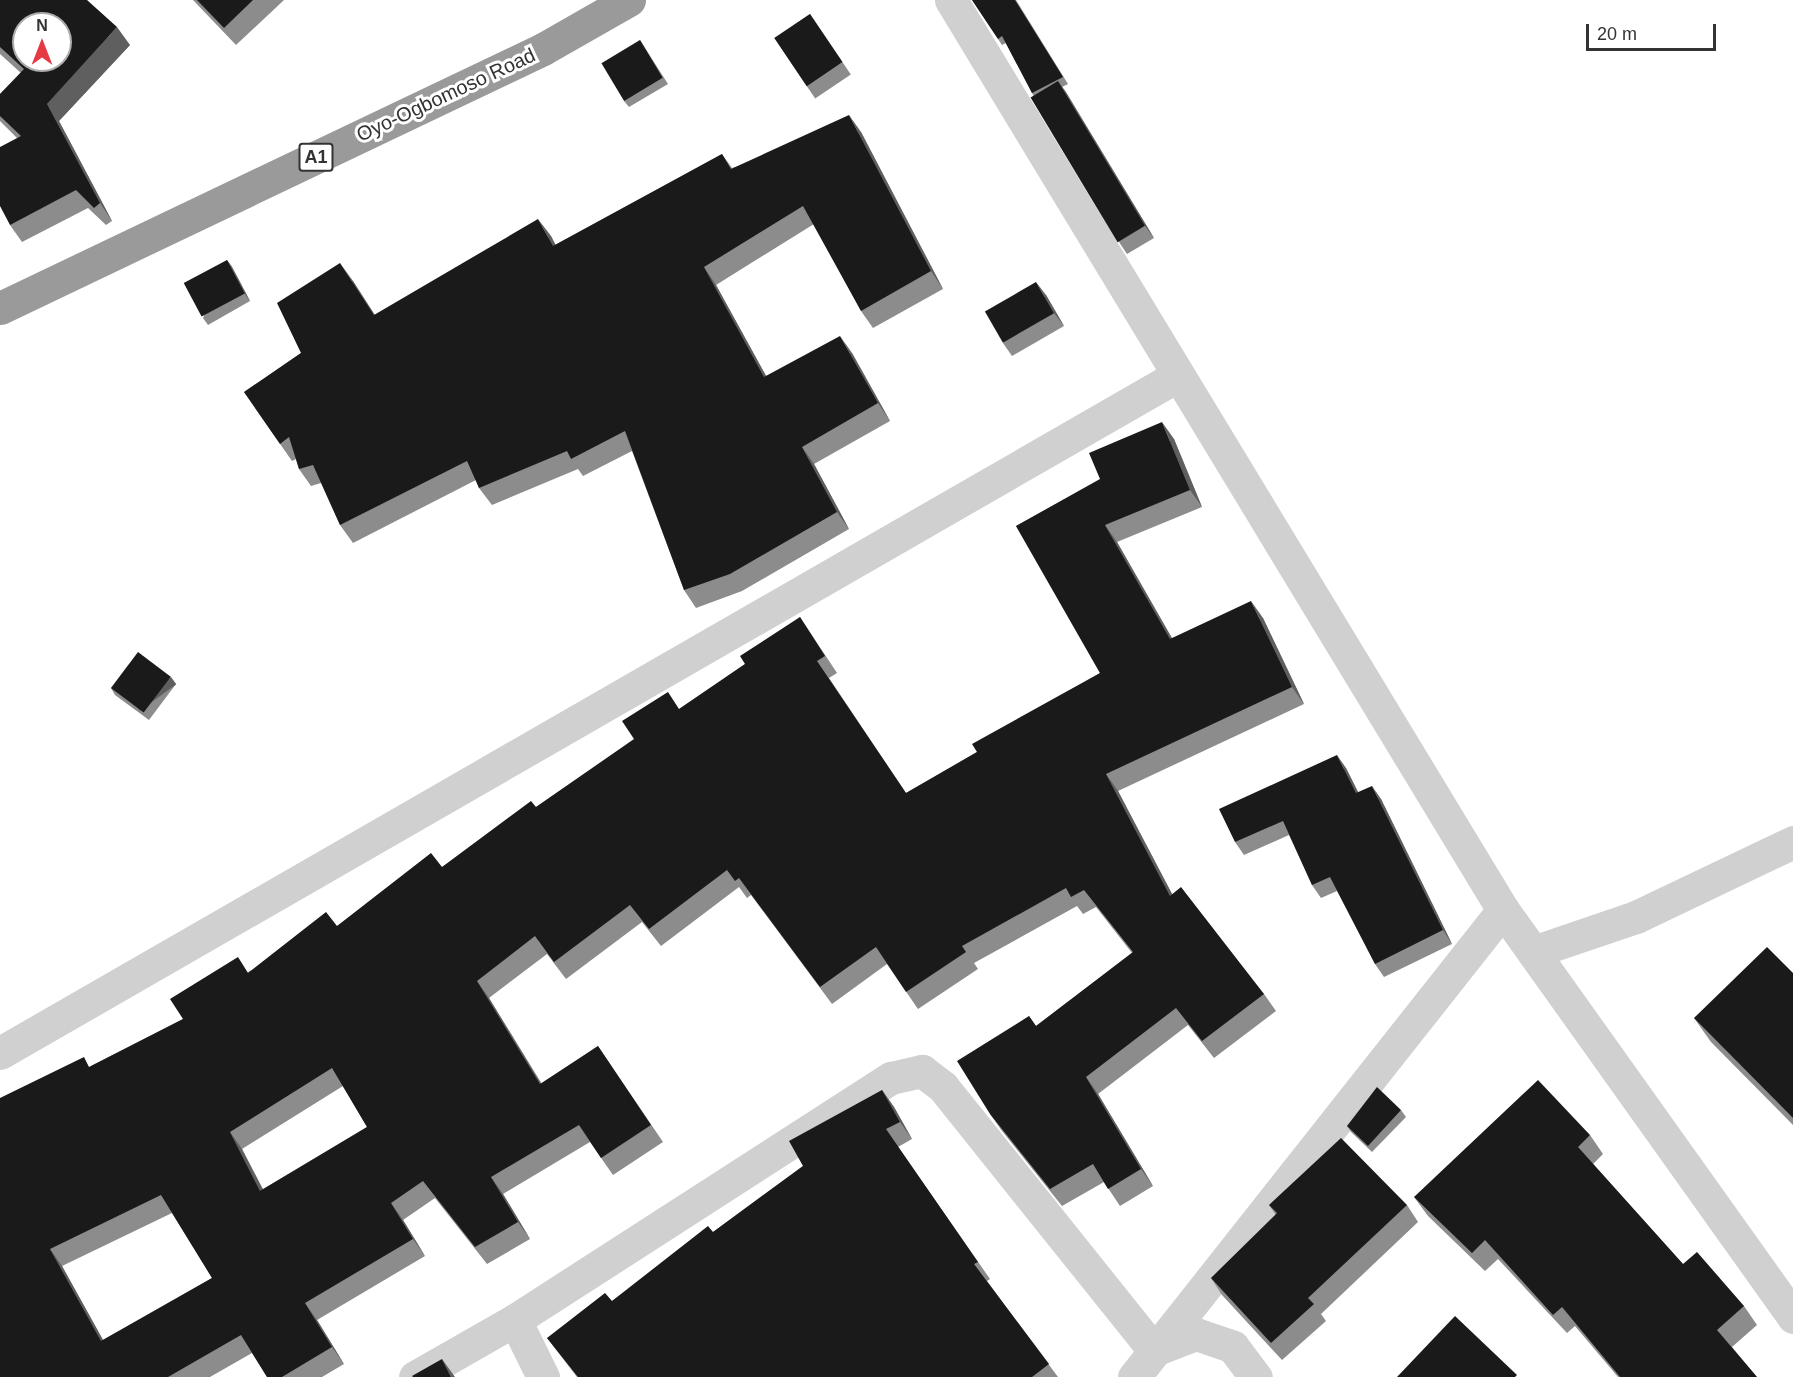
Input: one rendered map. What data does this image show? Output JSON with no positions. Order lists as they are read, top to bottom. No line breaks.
{"streets":{"highway":["Oyo-Ogbomoso Road","A1"]},"scale_bar":"20 m","north":"top"}
